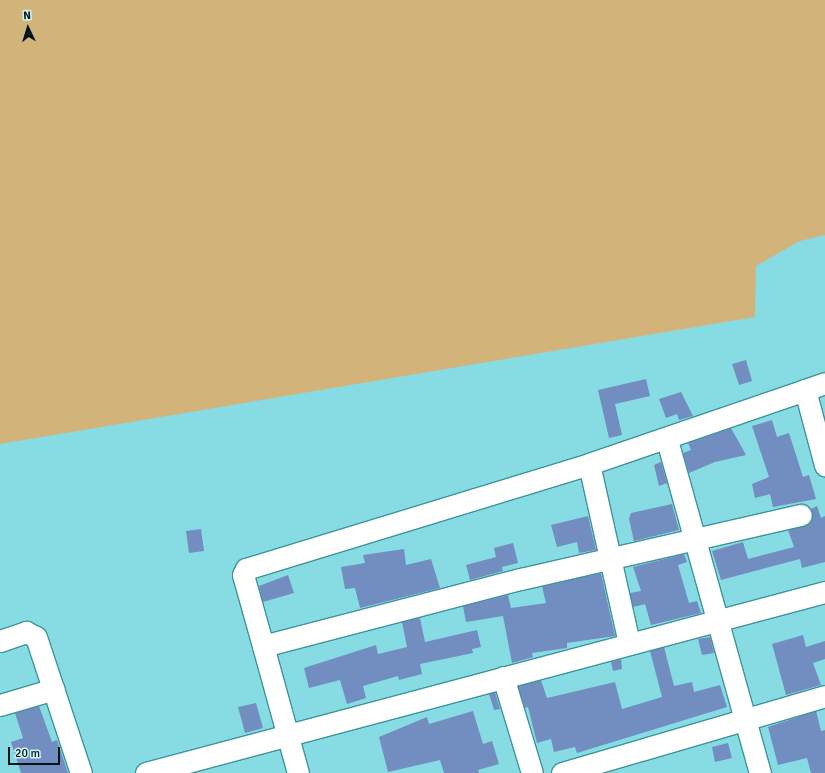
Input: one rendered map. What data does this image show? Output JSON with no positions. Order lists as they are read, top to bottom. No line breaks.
{"scale_bar":"20 m","north":"top"}
